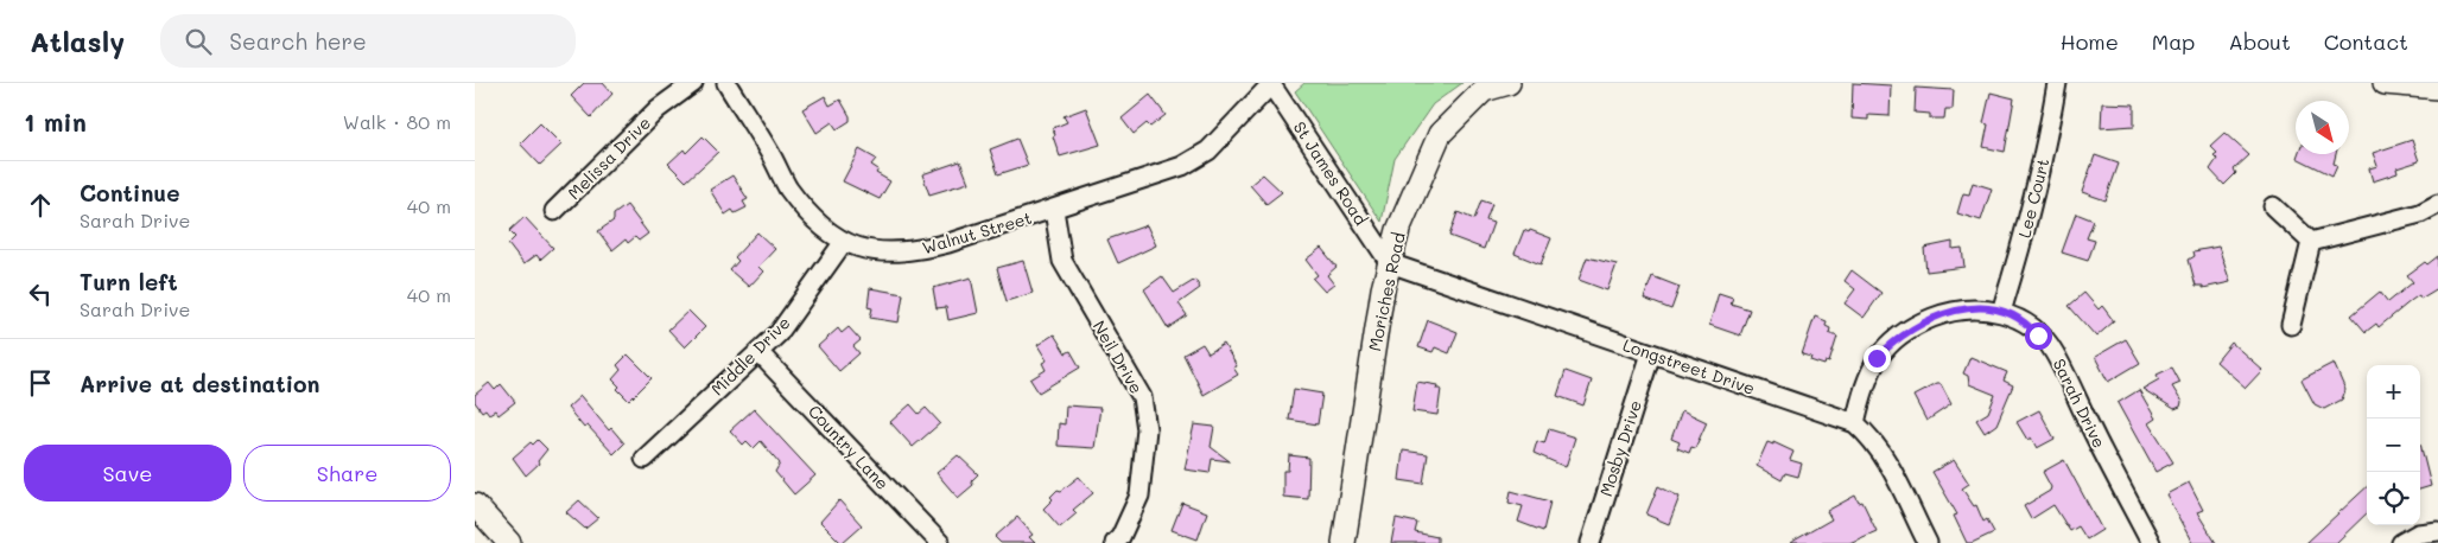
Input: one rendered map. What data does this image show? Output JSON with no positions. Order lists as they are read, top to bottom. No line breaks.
{"streets":{"street":["Melissa Drive","St James Road","Lee Court","Walnut Street","Moriches Road","Middle Drive","Neil Drive","Longstreet Drive","Sarah Drive","Country Lane","Mosby Drive"]},"crossings":[["St James Road","Walnut Street"],["St James Road","Moriches Road"],["St James Road","Longstreet Drive"],["Lee Court","Sarah Drive"],["Walnut Street","Middle Drive"],["Walnut Street","Neil Drive"],["Moriches Road","Longstreet Drive"],["Middle Drive","Country Lane"],["Longstreet Drive","Sarah Drive"],["Longstreet Drive","Mosby Drive"]],"north":"bottom right","page":{"header":"Atlasly","search":"Search here","nav":["Home","Map","About","Contact"],"heading":["1 min","Walk · 80 m"],"list":[["Continue","Sarah Drive","40 m"],["Turn left","Sarah Drive","40 m"],"Arrive at destination"],"map_buttons":["+","−"],"buttons":["Save","Share"]}}
